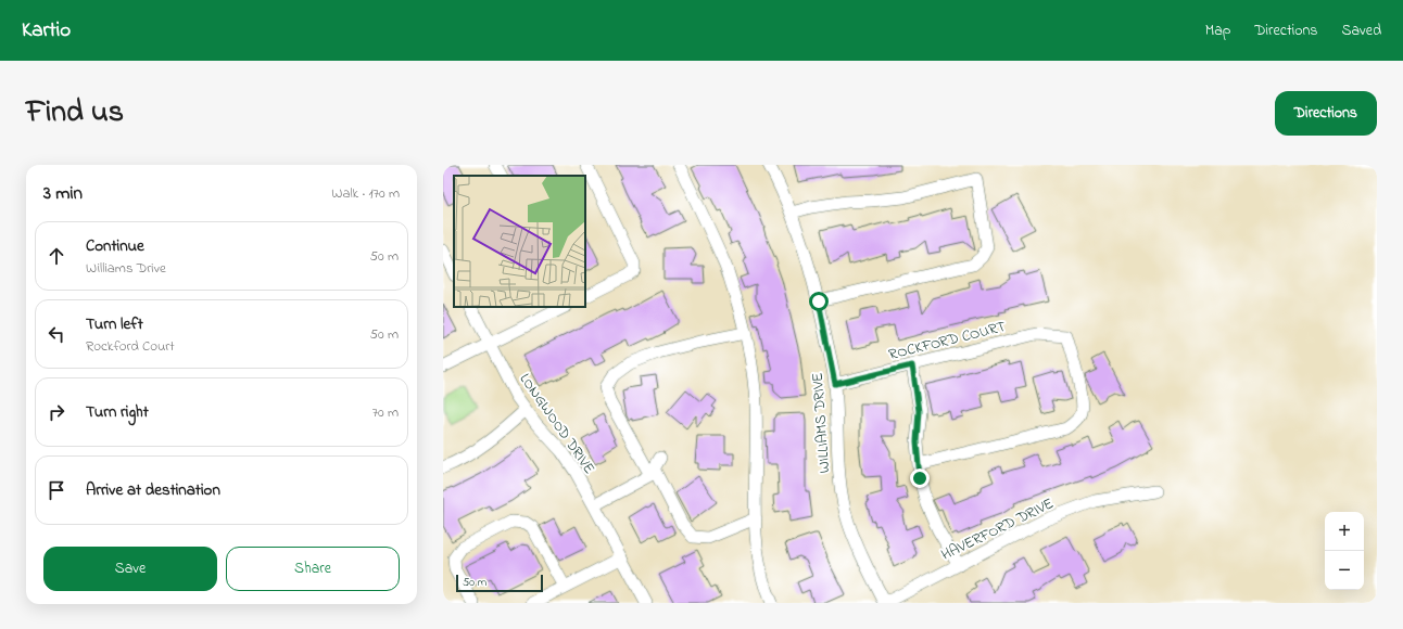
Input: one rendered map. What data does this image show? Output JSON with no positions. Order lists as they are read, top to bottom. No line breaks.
{"streets":{"street":["ROCKFORD COURT","LONGWOOD DRIVE","WILLIAMS DRIVE","HAVERFORD DRIVE"]},"crossings":[["ROCKFORD COURT","WILLIAMS DRIVE"],["WILLIAMS DRIVE","HAVERFORD DRIVE"]],"scale_bar":"50 m","page":{"header":"Kartio","nav":["Map","Directions","Saved"],"title":"Find us","buttons":["Directions",["Save","Share"]],"heading":["3 min","Walk · 170 m"],"list":[["Continue","Williams Drive","50 m"],["Turn left","Rockford Court","50 m"],["Turn right","70 m"],"Arrive at destination"],"map_buttons":["+","−"],"scale":"50 m"}}
